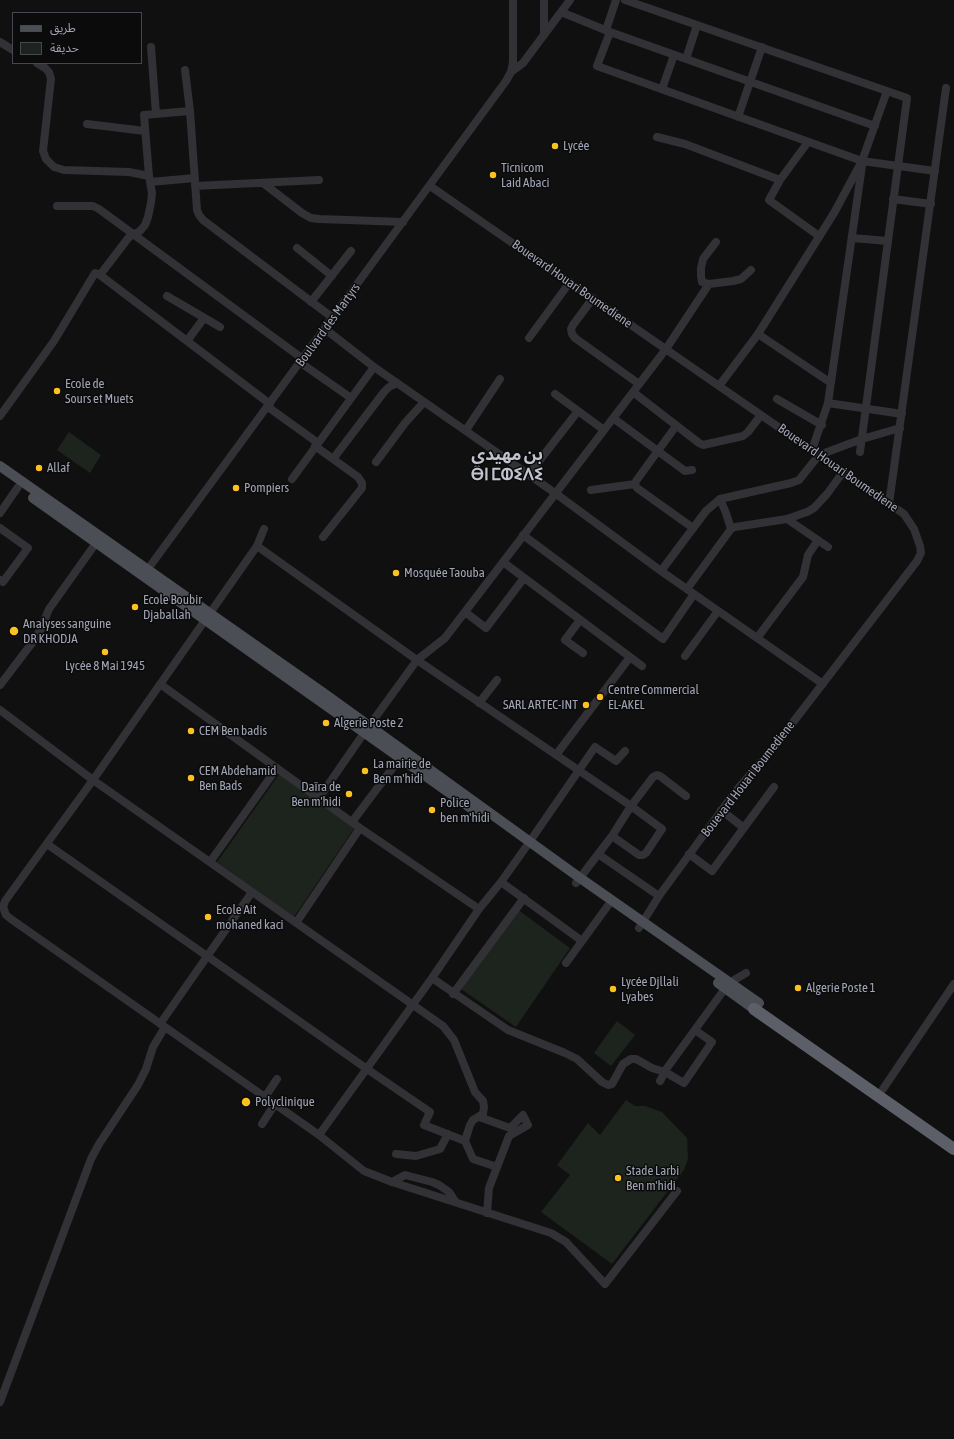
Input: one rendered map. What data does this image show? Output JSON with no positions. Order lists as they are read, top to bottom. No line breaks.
{"streets":{"street":["Bouevard Houari Boumediene","Boulvard des Martyrs"]},"crossings":[["Bouevard Houari Boumediene","Boulvard des Martyrs"]],"districts":["بن مهيدي ⴱⵏ ⵎⵀⵉⴷⵉ"],"places":["Lycée","Ticnicom Laid Abaci","Ecole de Sours et Muets","Allaf","Pompiers","Mosquée Taouba","Ecole Boubir Djaballah","Analyses sanguine DR KHODJA","Lycée 8 Mai 1945","Centre Commercial EL-AKEL","SARL ARTEC-INT","Algerie Poste 2","CEM Ben badis","La mairie de Ben m'hidi","CEM Abdehamid Ben Bads","Daïra de Ben m'hidi","Police ben m'hidi","Ecole Ait mohaned kaci","Algerie Poste 1","Lycée Djllali Lyabes","Polyclinique","Stade Larbi Ben m'hidi"],"legend":["طريق","حديقة"]}
